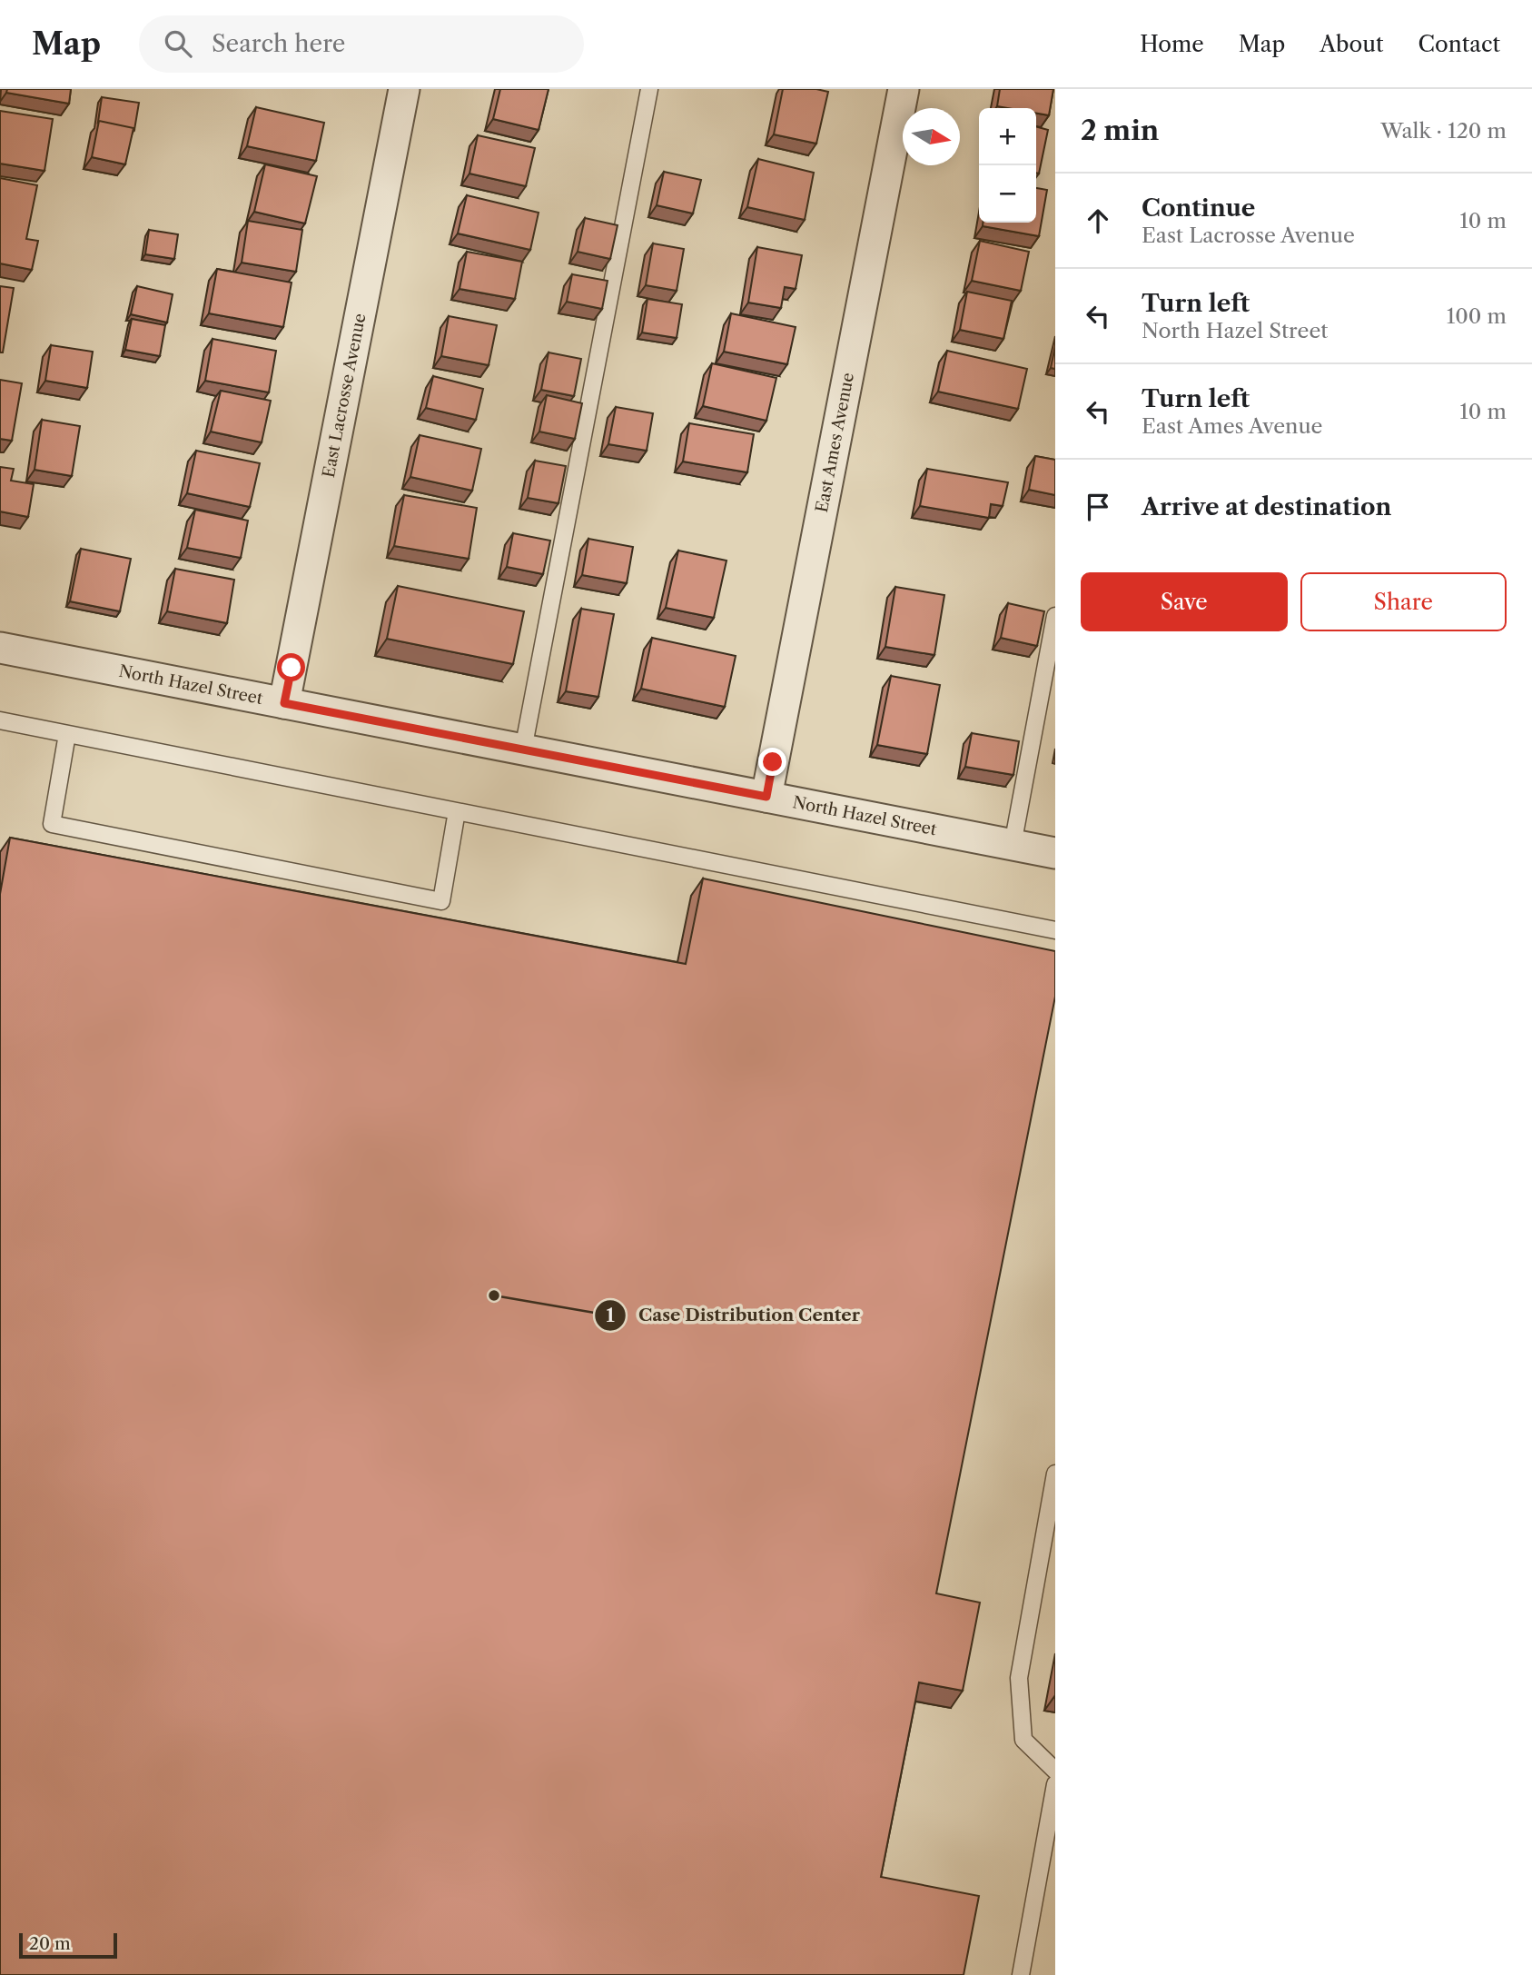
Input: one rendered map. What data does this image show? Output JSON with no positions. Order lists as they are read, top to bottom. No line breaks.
{"streets":{"street":["East Lacrosse Avenue","East Ames Avenue","North Hazel Street"]},"crossings":[["East Lacrosse Avenue","North Hazel Street"],["East Ames Avenue","North Hazel Street"]],"places":["Case Distribution Center"],"scale_bar":"20 m","north":"right","page":{"header":"Map","search":"Search here","nav":["Home","Map","About","Contact"],"heading":["2 min","Walk · 120 m"],"map_buttons":["+","−"],"list":[["Continue","East Lacrosse Avenue","10 m"],["Turn left","North Hazel Street","100 m"],["Turn left","East Ames Avenue","10 m"],"Arrive at destination"],"buttons":["Save","Share"],"scale":"20 m"}}
